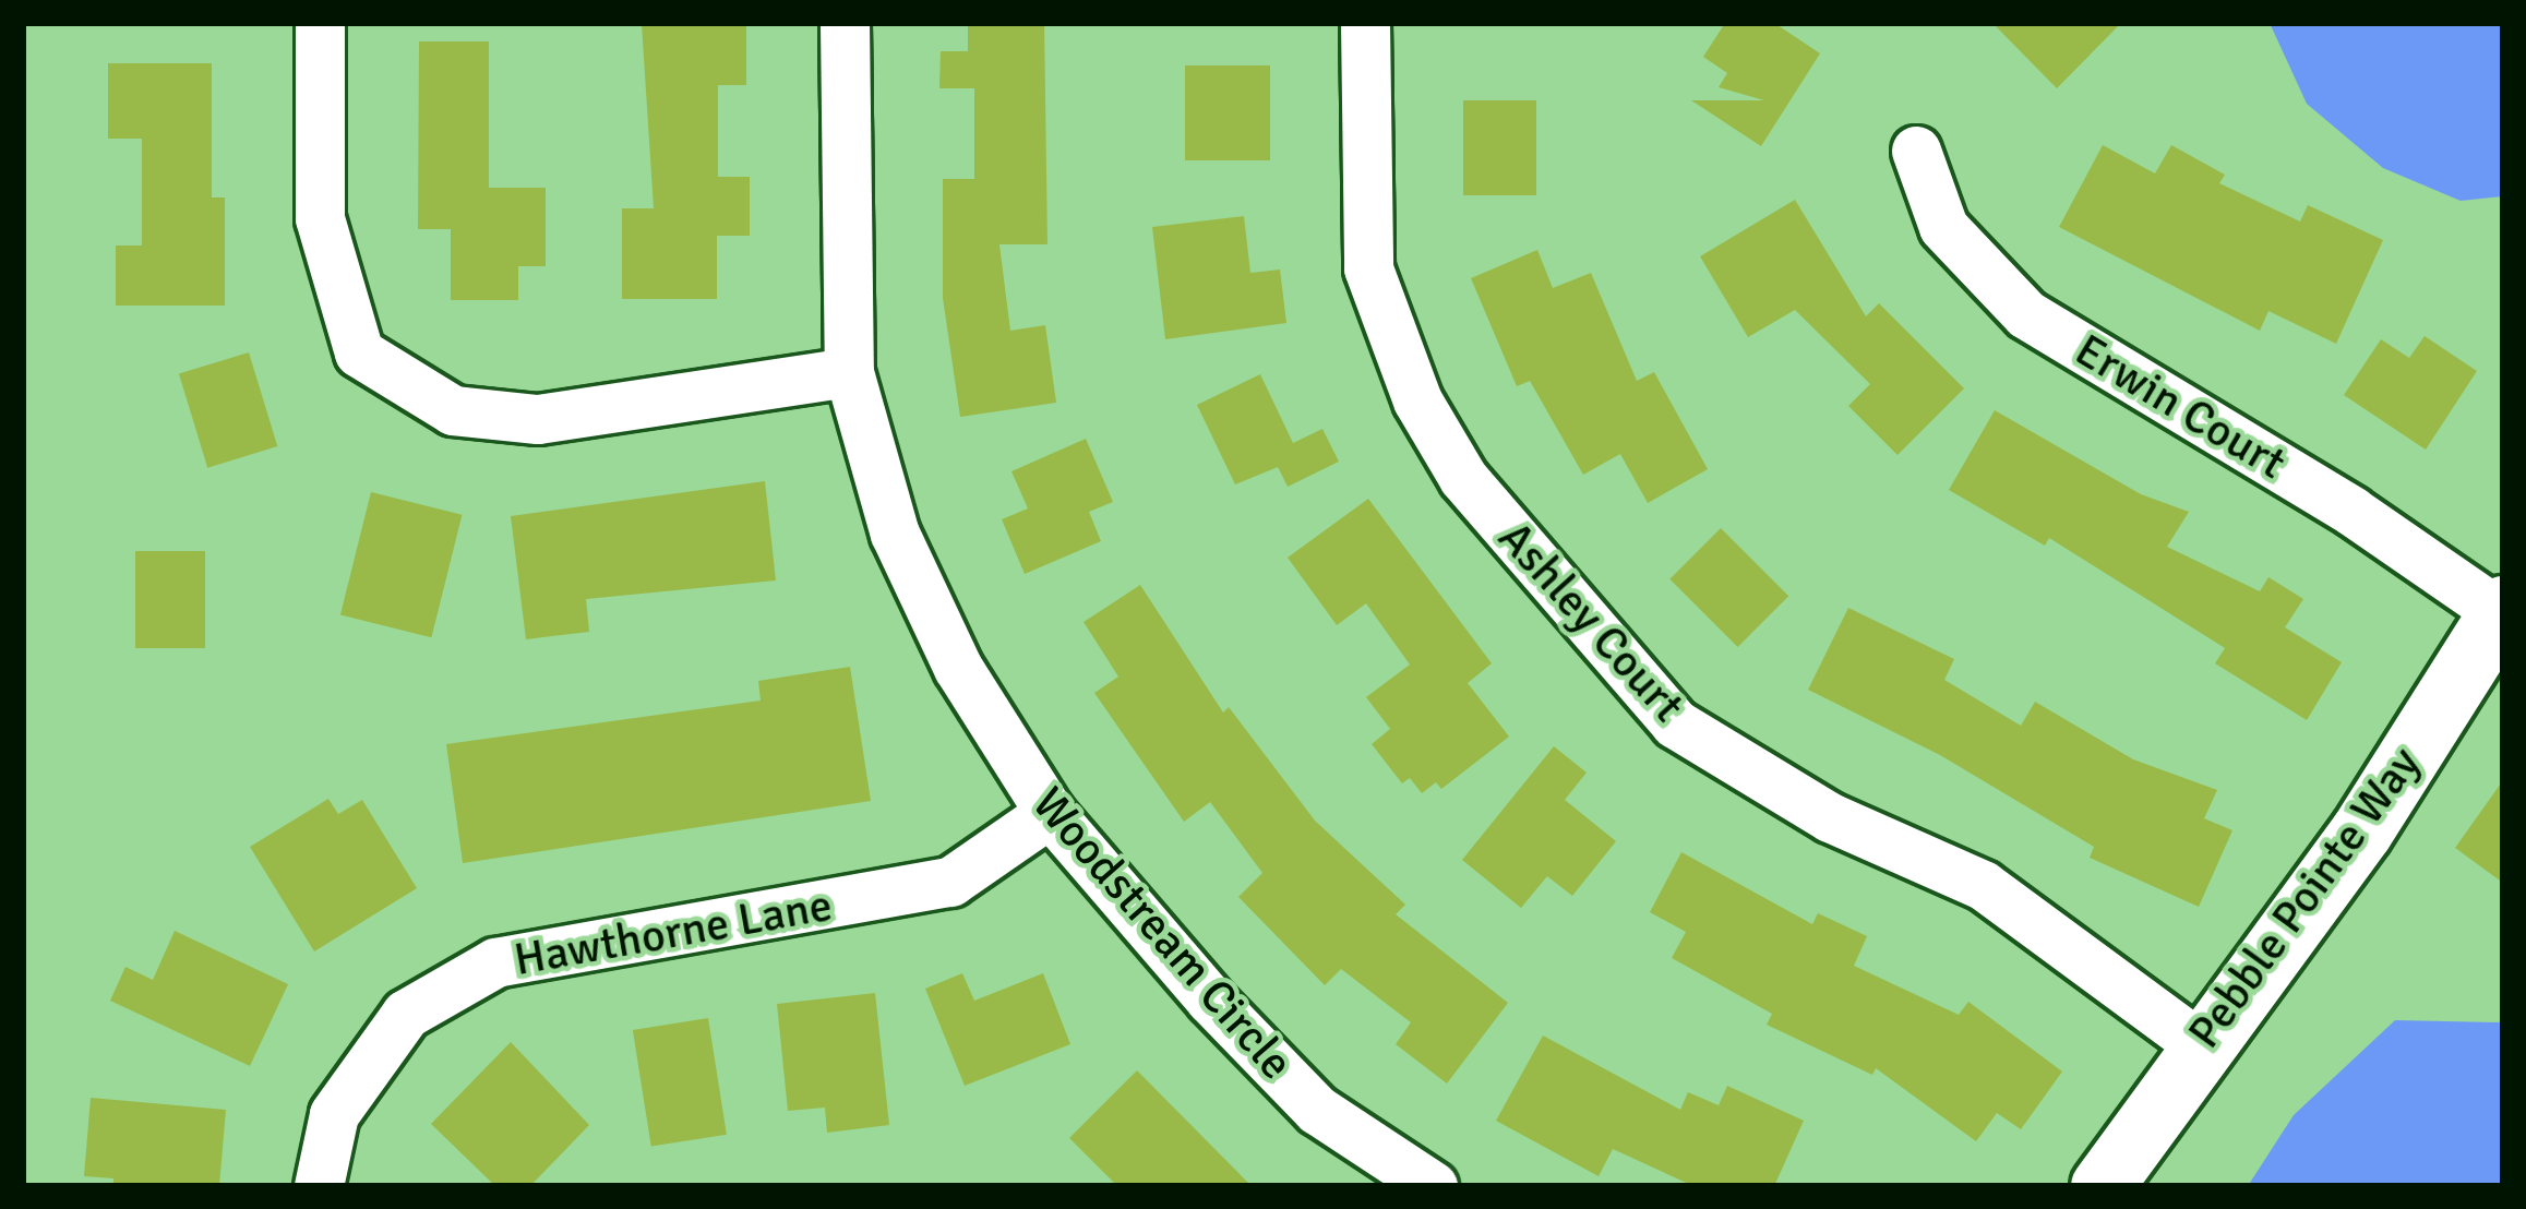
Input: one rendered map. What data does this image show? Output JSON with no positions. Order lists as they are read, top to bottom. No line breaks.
{"streets":{"street":["Erwin Court","Ashley Court","Pebble Pointe Way","Hawthorne Lane","Woodstream Circle"]},"crossings":[["Erwin Court","Pebble Pointe Way"],["Ashley Court","Pebble Pointe Way"],["Hawthorne Lane","Woodstream Circle"]]}
